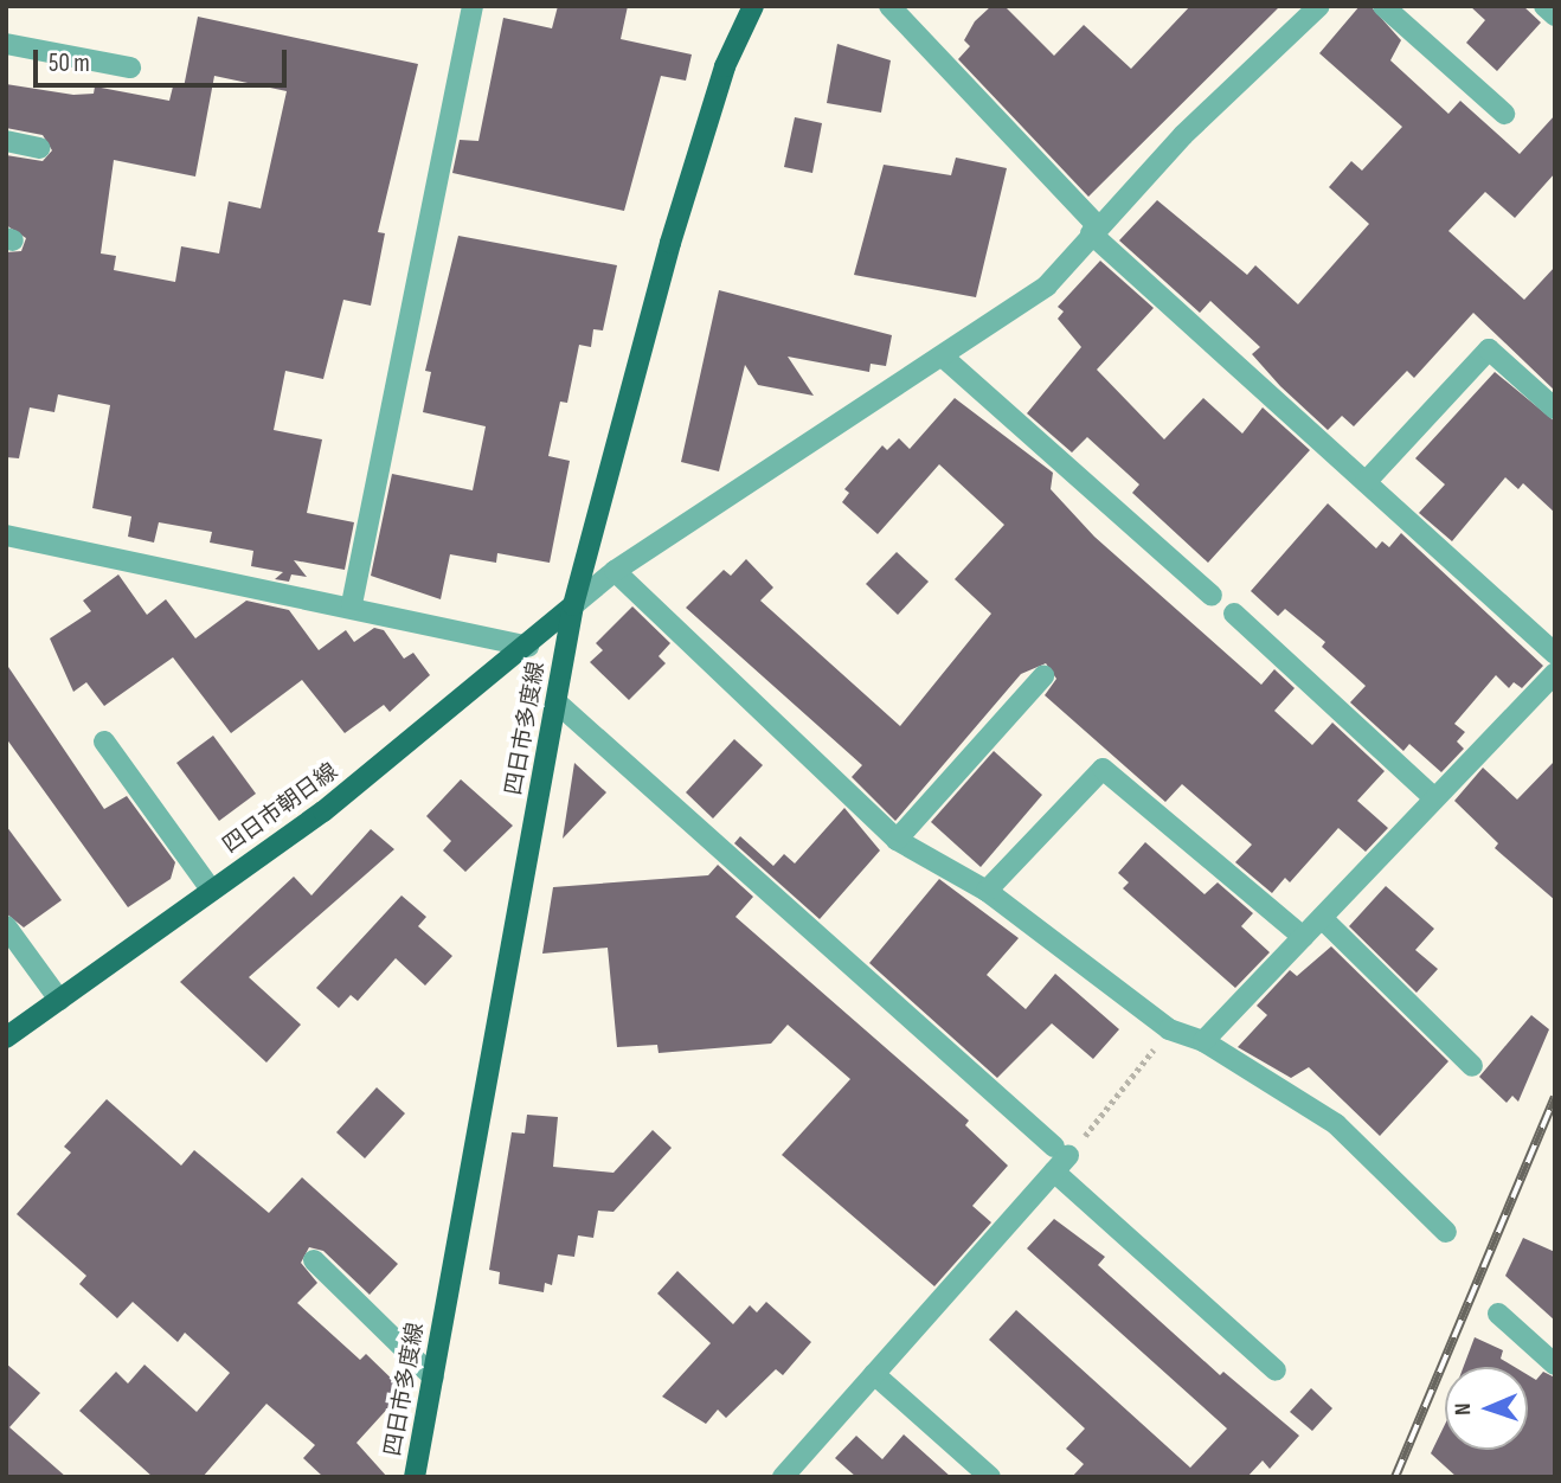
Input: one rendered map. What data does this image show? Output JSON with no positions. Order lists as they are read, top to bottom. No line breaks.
{"streets":{"main road":["四日市多度線","四日市朝日線"]},"crossings":[["四日市多度線","四日市朝日線"]],"scale_bar":"50 m","north":"left"}
